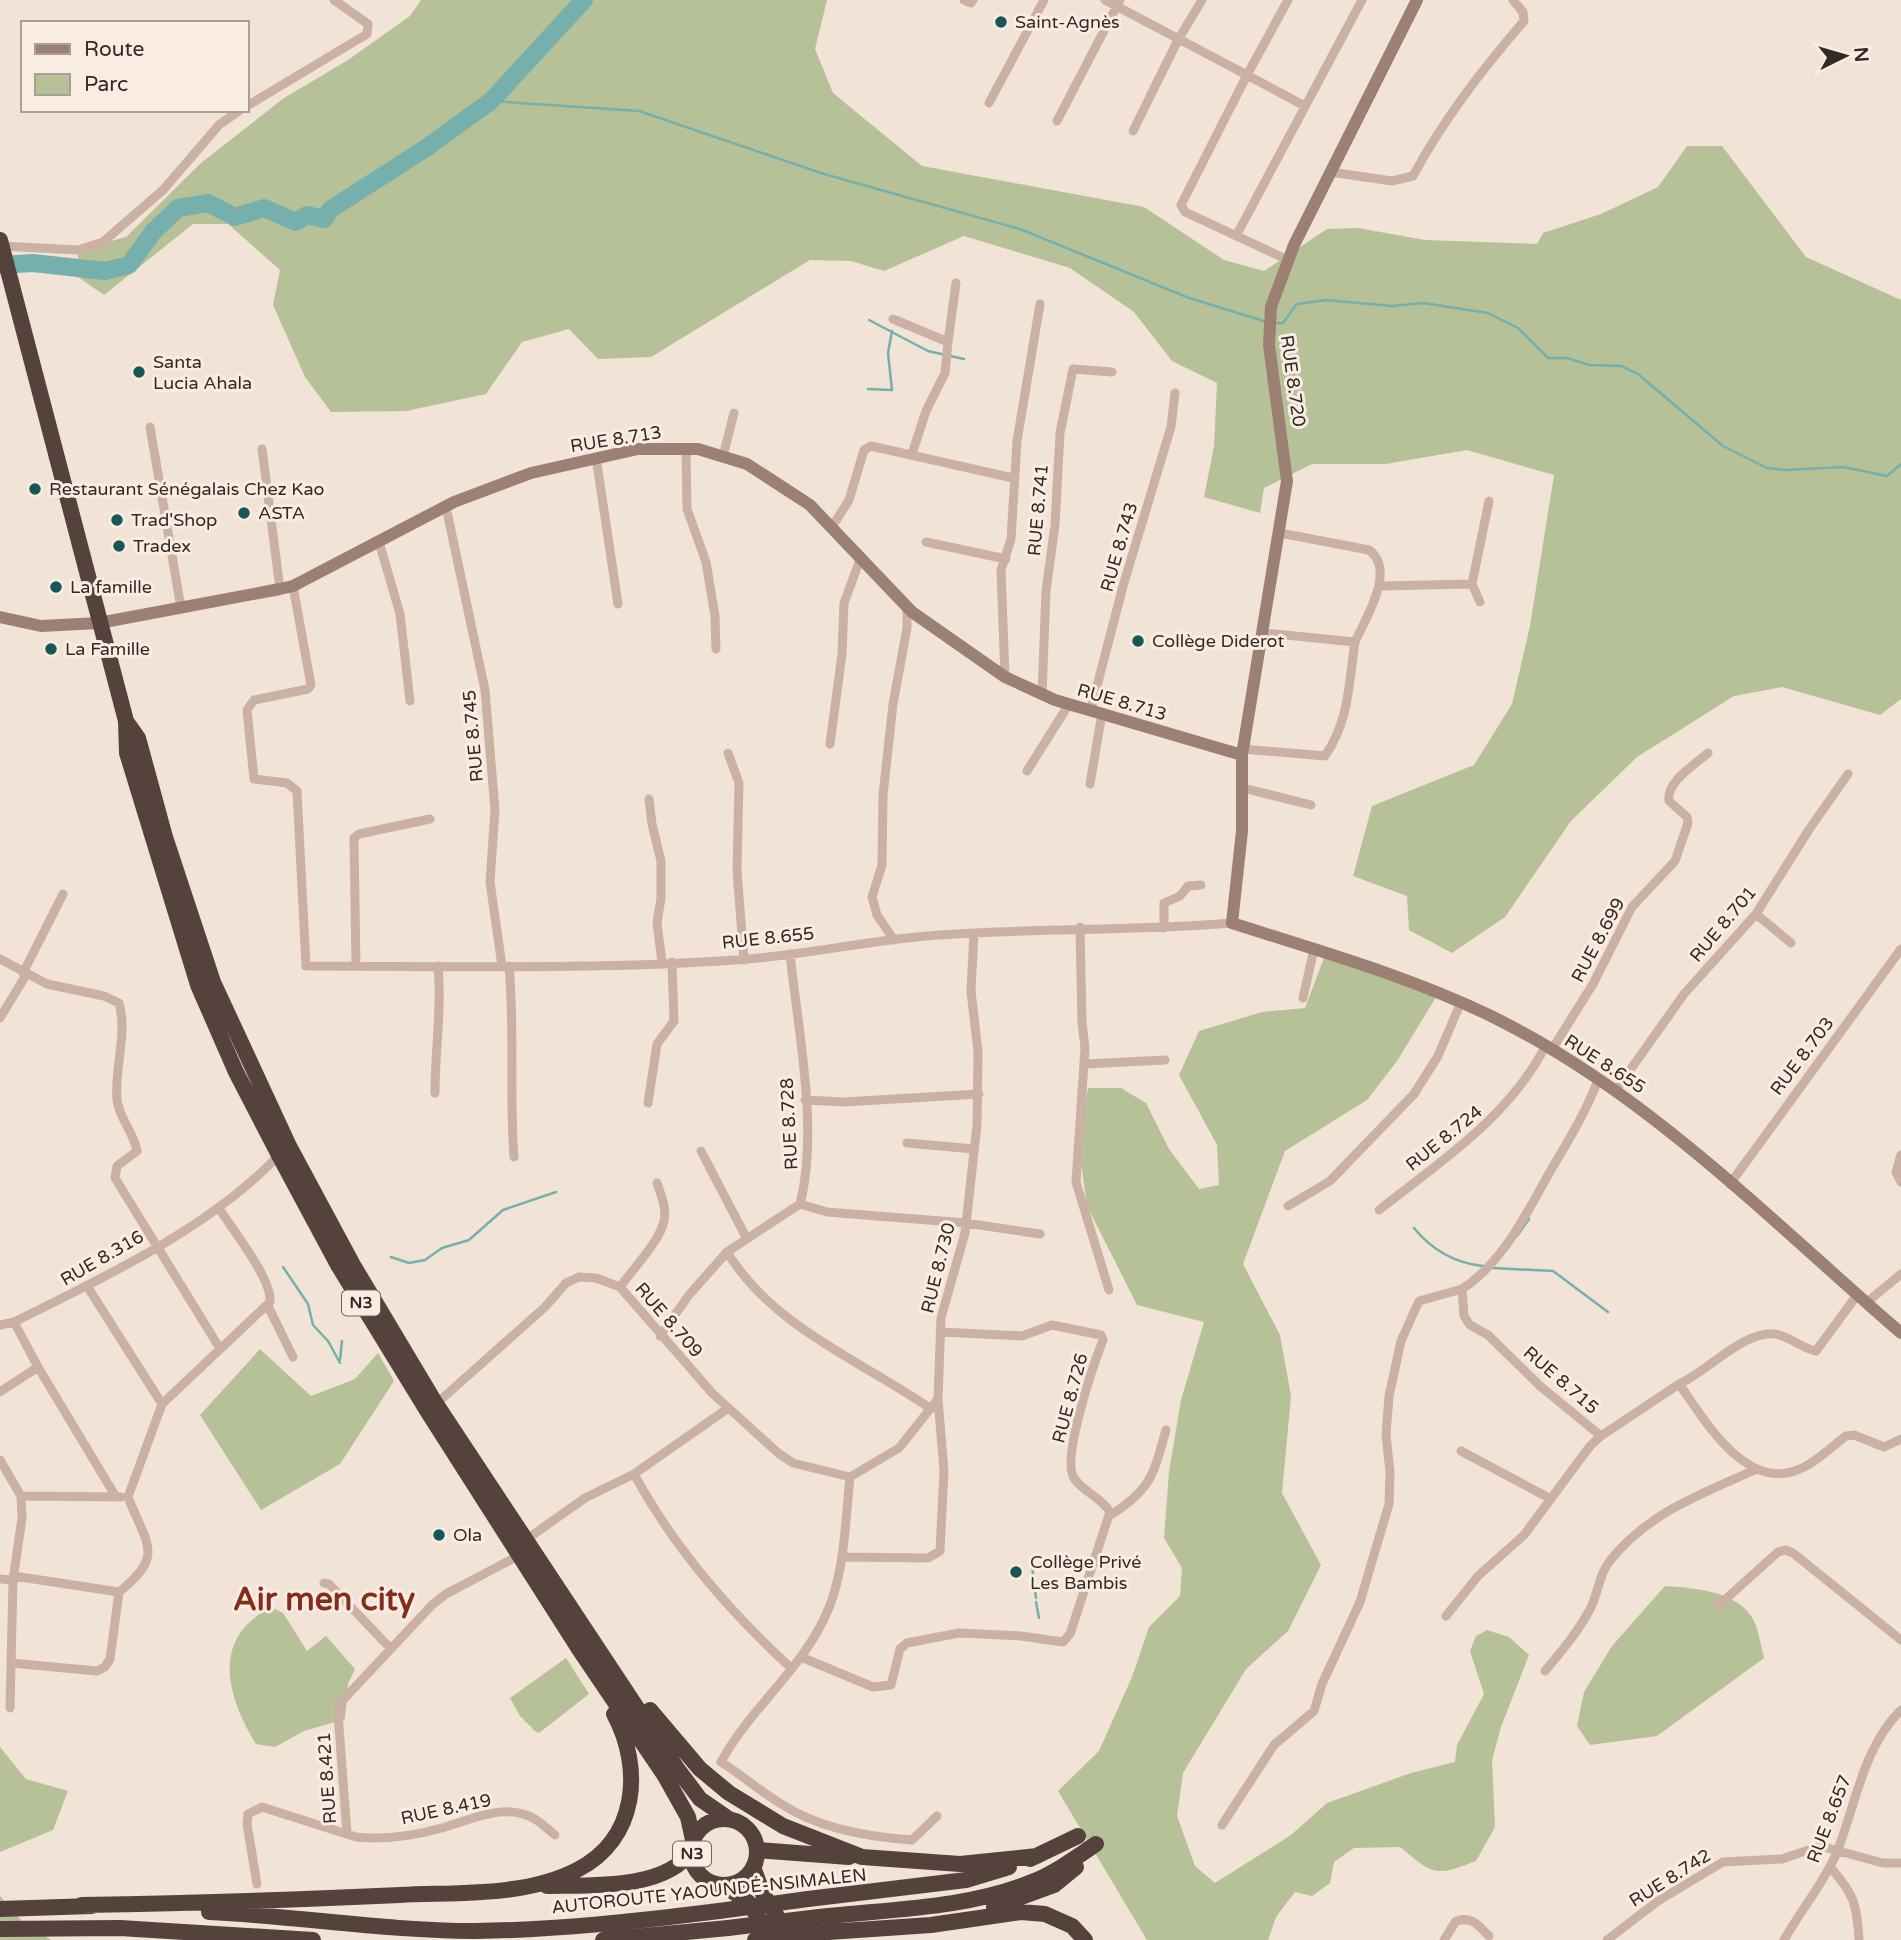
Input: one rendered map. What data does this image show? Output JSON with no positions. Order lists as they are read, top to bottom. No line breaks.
{"streets":{"highway":["N3","AUTOROUTE YAOUNDÉ-NSIMALEN"],"main road":["RUE 8.720","RUE 8.713","RUE 8.655"],"street":["RUE 8.741","RUE 8.743","RUE 8.745","RUE 8.701","RUE 8.699","RUE 8.703","RUE 8.728","RUE 8.724","RUE 8.316","RUE 8.730","RUE 8.709","RUE 8.715","RUE 8.726","RUE 8.421","RUE 8.419","RUE 8.657","RUE 8.742"]},"crossings":[["RUE 8.720","RUE 8.713"],["RUE 8.713","RUE 8.741"],["RUE 8.713","RUE 8.743"],["RUE 8.713","RUE 8.745"],["RUE 8.713","RUE 8.655"],["RUE 8.713","N3"],["RUE 8.745","RUE 8.655"],["RUE 8.701","RUE 8.655"],["RUE 8.655","RUE 8.699"],["RUE 8.655","RUE 8.703"],["RUE 8.655","RUE 8.728"],["RUE 8.655","RUE 8.724"],["RUE 8.655","RUE 8.730"],["RUE 8.655","RUE 8.715"],["RUE 8.699","RUE 8.724"],["RUE 8.316","N3"],["RUE 8.730","RUE 8.726"],["N3","RUE 8.709"],["N3","RUE 8.421"],["RUE 8.421","RUE 8.419"],["RUE 8.657","RUE 8.742"]],"districts":["Air men city"],"places":["Saint-Agnès","Santa Lucia Ahala","Restaurant Sénégalais Chez Kao","ASTA","Trad'Shop","Tradex","La famille","Collège Diderot","La Famille","Ola","Collège Privé Les Bambis"],"legend":["Route","Parc"],"north":"right"}
